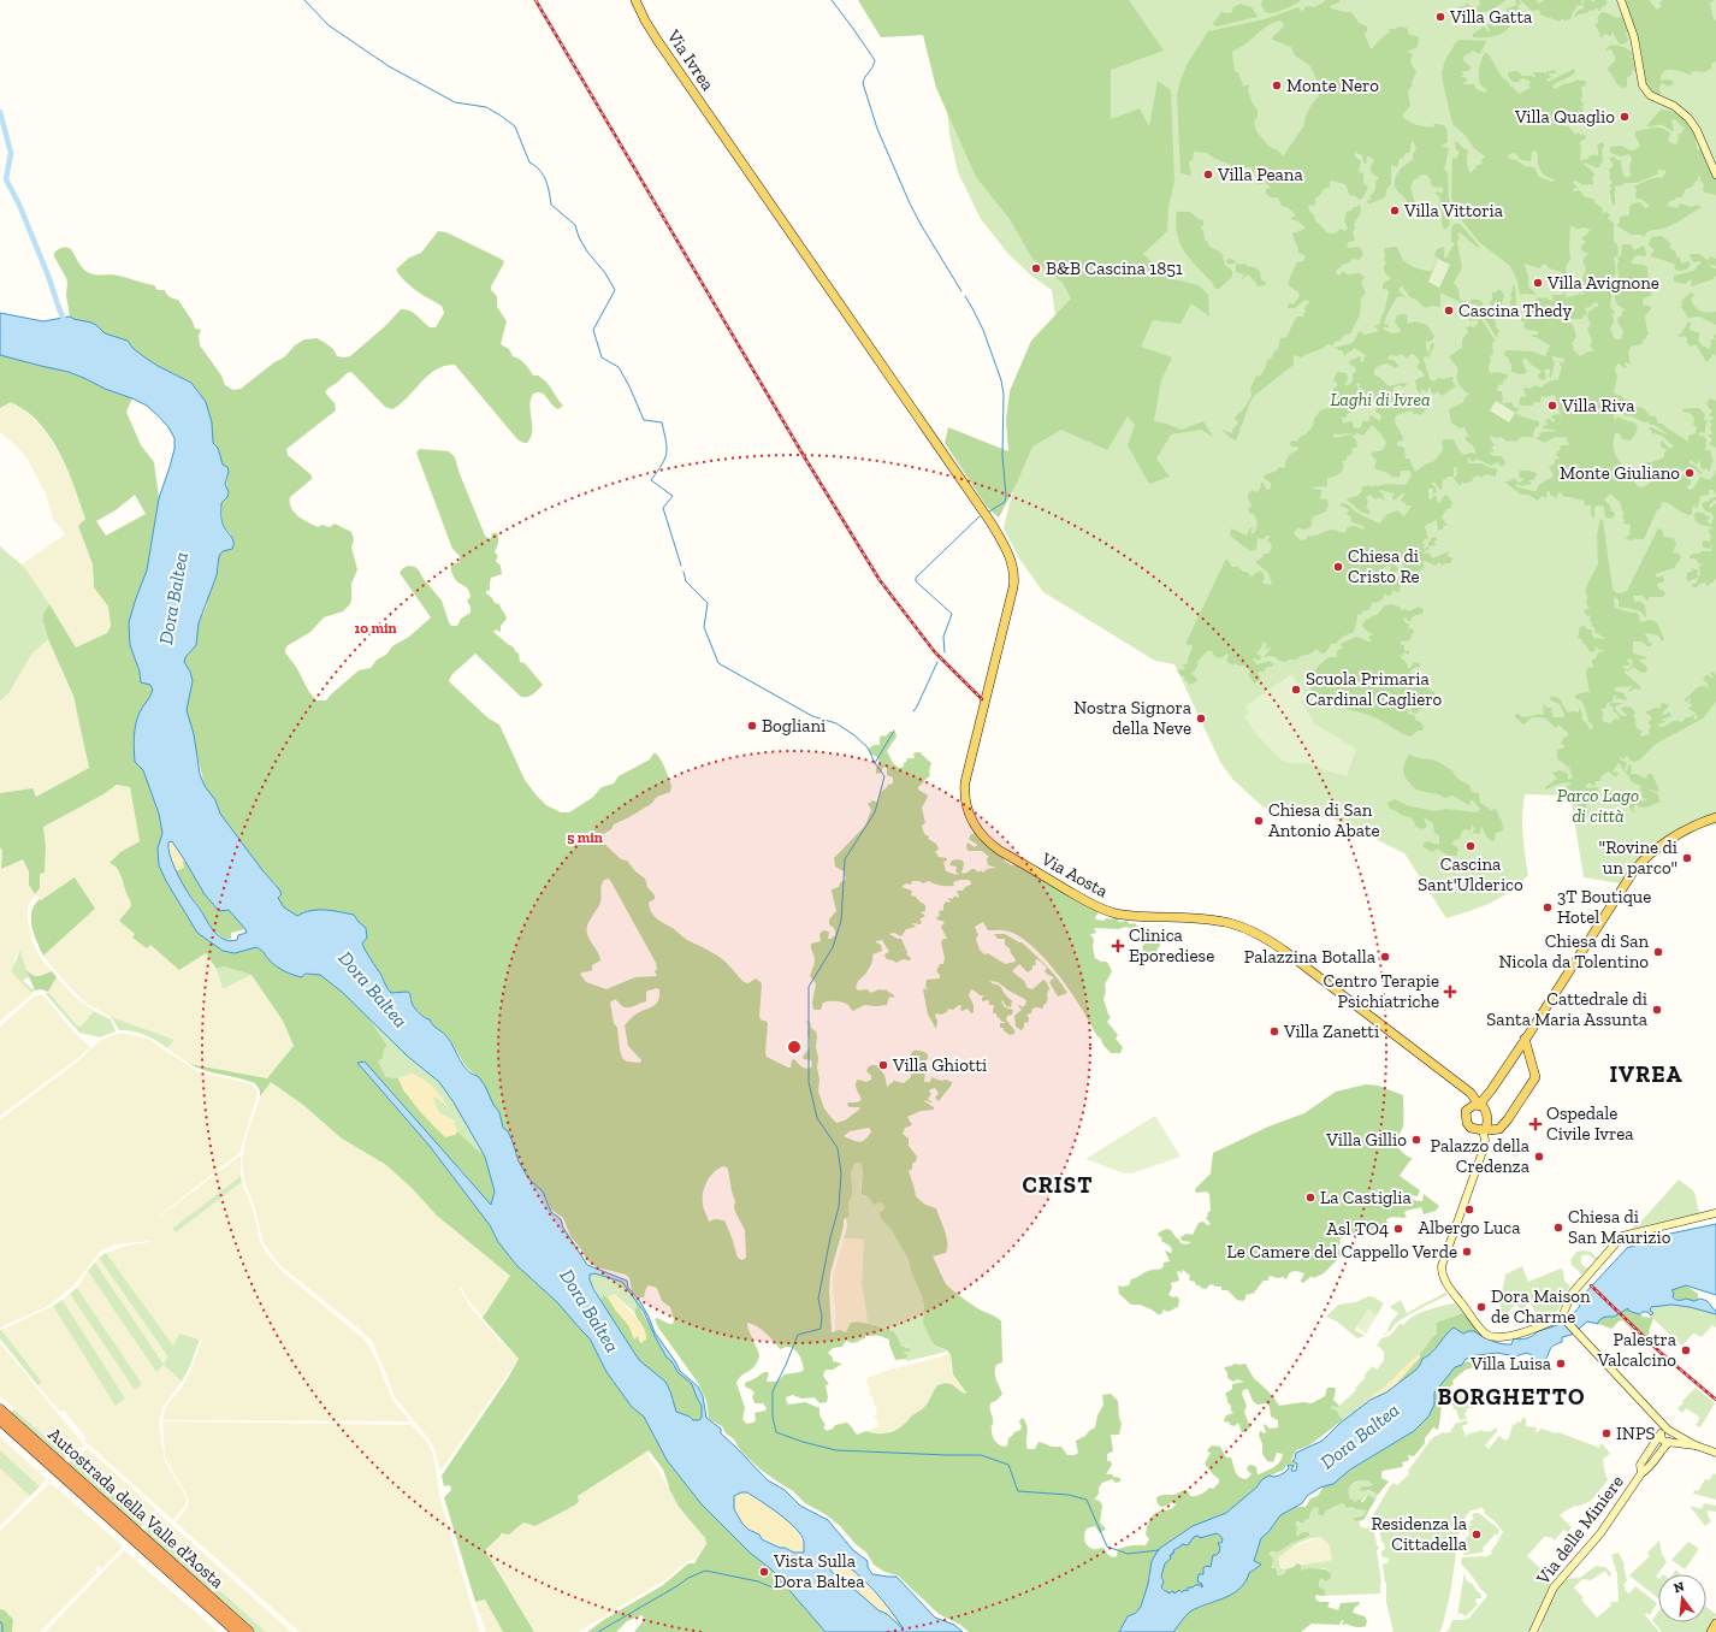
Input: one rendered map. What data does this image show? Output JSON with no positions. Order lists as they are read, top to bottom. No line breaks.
{"streets":{"highway":["Autostrada della Valle d'Aosta"],"main road":["Via Ivrea","Via Aosta","Via delle Miniere"]},"crossings":[["Via Ivrea","Via Aosta"]],"districts":["IVREA","CRIST","BORGHETTO"],"water":["Dora Baltea"],"parks":["Laghi di Ivrea","Parco Lago di città"],"places":{"other":["Villa Gatta","Monte Nero","Villa Quaglio","Villa Peana","Villa Vittoria","B&B Cascina 1851","Villa Avignone","Cascina Thedy","Villa Riva","Monte Giuliano","Chiesa di Cristo Re","Scuola Primaria Cardinal Cagliero","Nostra Signora della Neve","Bogliani","Chiesa di San Antonio Abate","Cascina Sant'Ulderico","\"Rovine di un parco\"","3T Boutique Hotel","Chiesa di San Nicola da Tolentino","Palazzina Botalla","Cattedrale di Santa Maria Assunta","Villa Zanetti","Villa Ghiotti","Villa Gillio","Palazzo della Credenza","La Castiglia","Albergo Luca","Chiesa di San Maurizio","Asl TO4","Le Camere del Cappello Verde","Dora Maison de Charme","Palestra Valcalcino","Villa Luisa","INPS","Residenza la Cittadella","Vista Sulla Dora Baltea"],"health":["Clinica Eporediese","Centro Terapie Psichiatriche","Ospedale Civile Ivrea"]},"north":"top","rings":["10 min","5 min"]}
